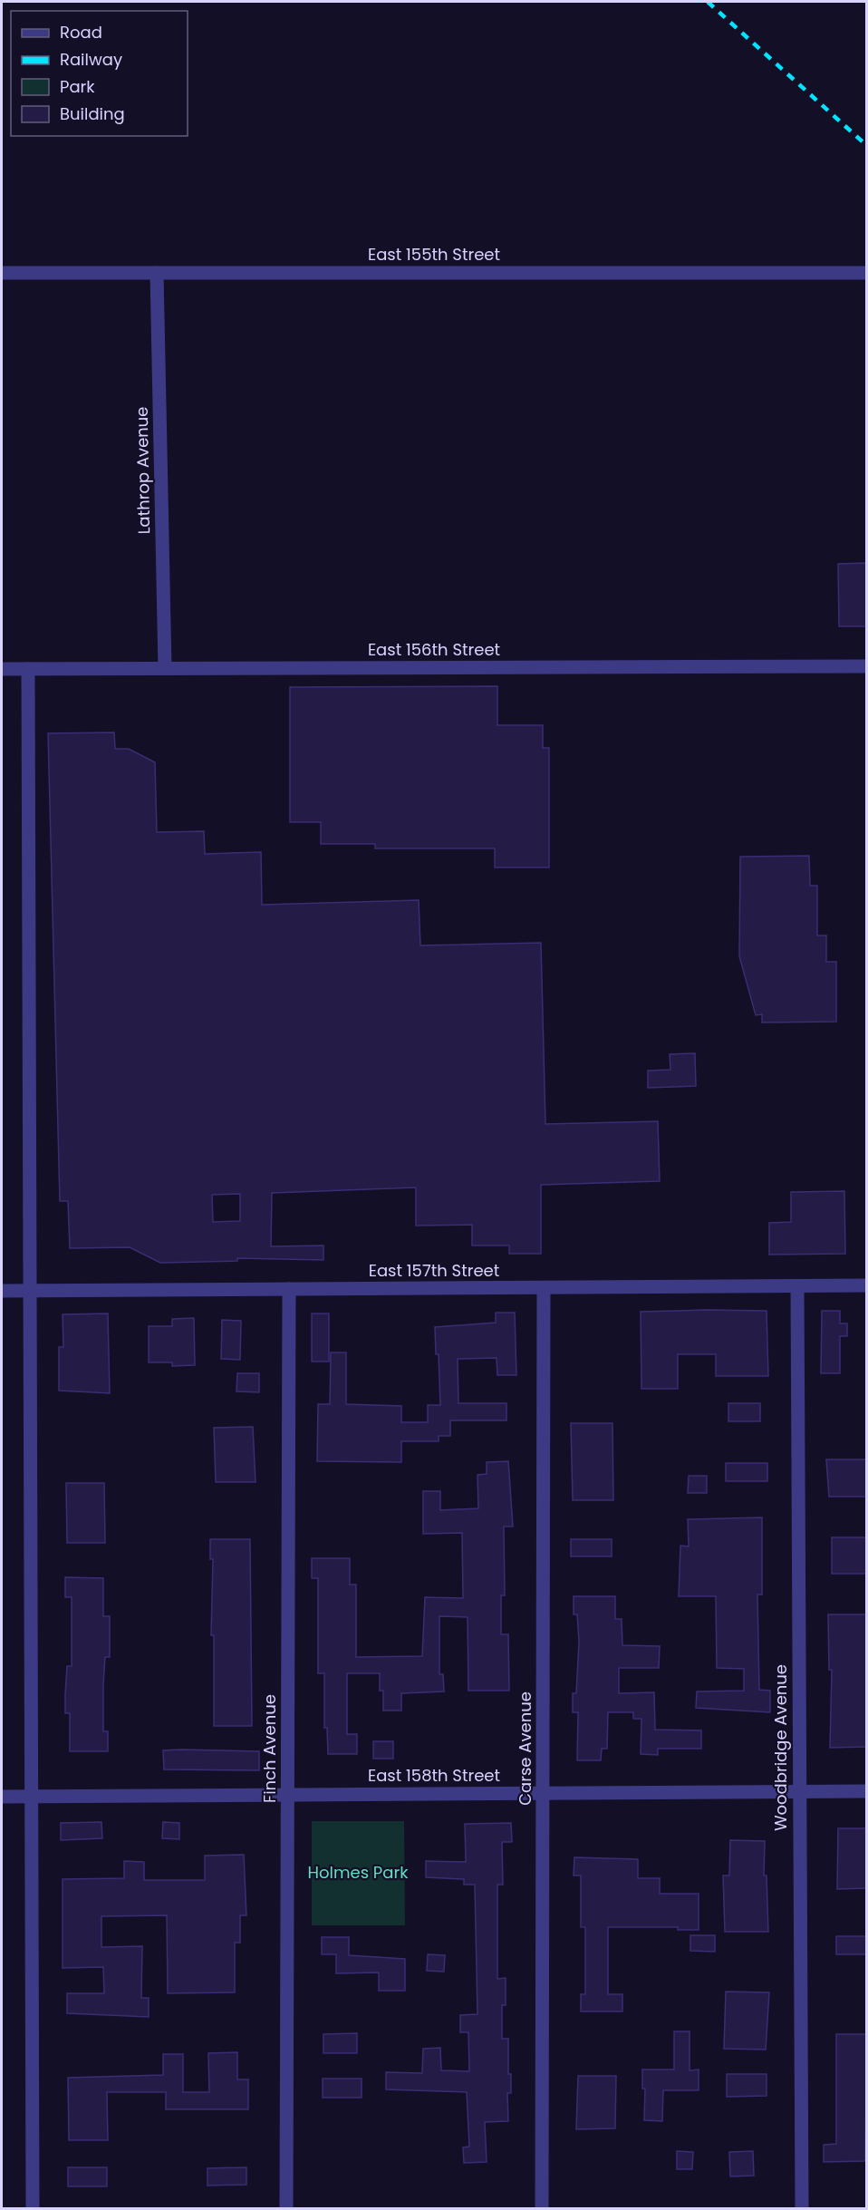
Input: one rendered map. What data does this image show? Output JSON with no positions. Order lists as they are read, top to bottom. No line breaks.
{"streets":{"street":["East 155th Street","Lathrop Avenue","East 156th Street","East 157th Street","Woodbridge Avenue","Finch Avenue","Carse Avenue","East 158th Street"]},"crossings":[["East 155th Street","Lathrop Avenue"],["Lathrop Avenue","East 156th Street"],["East 157th Street","Woodbridge Avenue"],["East 157th Street","Finch Avenue"],["East 157th Street","Carse Avenue"],["Woodbridge Avenue","East 158th Street"],["Finch Avenue","East 158th Street"],["Carse Avenue","East 158th Street"]],"parks":["Holmes Park"],"legend":["Road","Railway","Park","Building"]}
